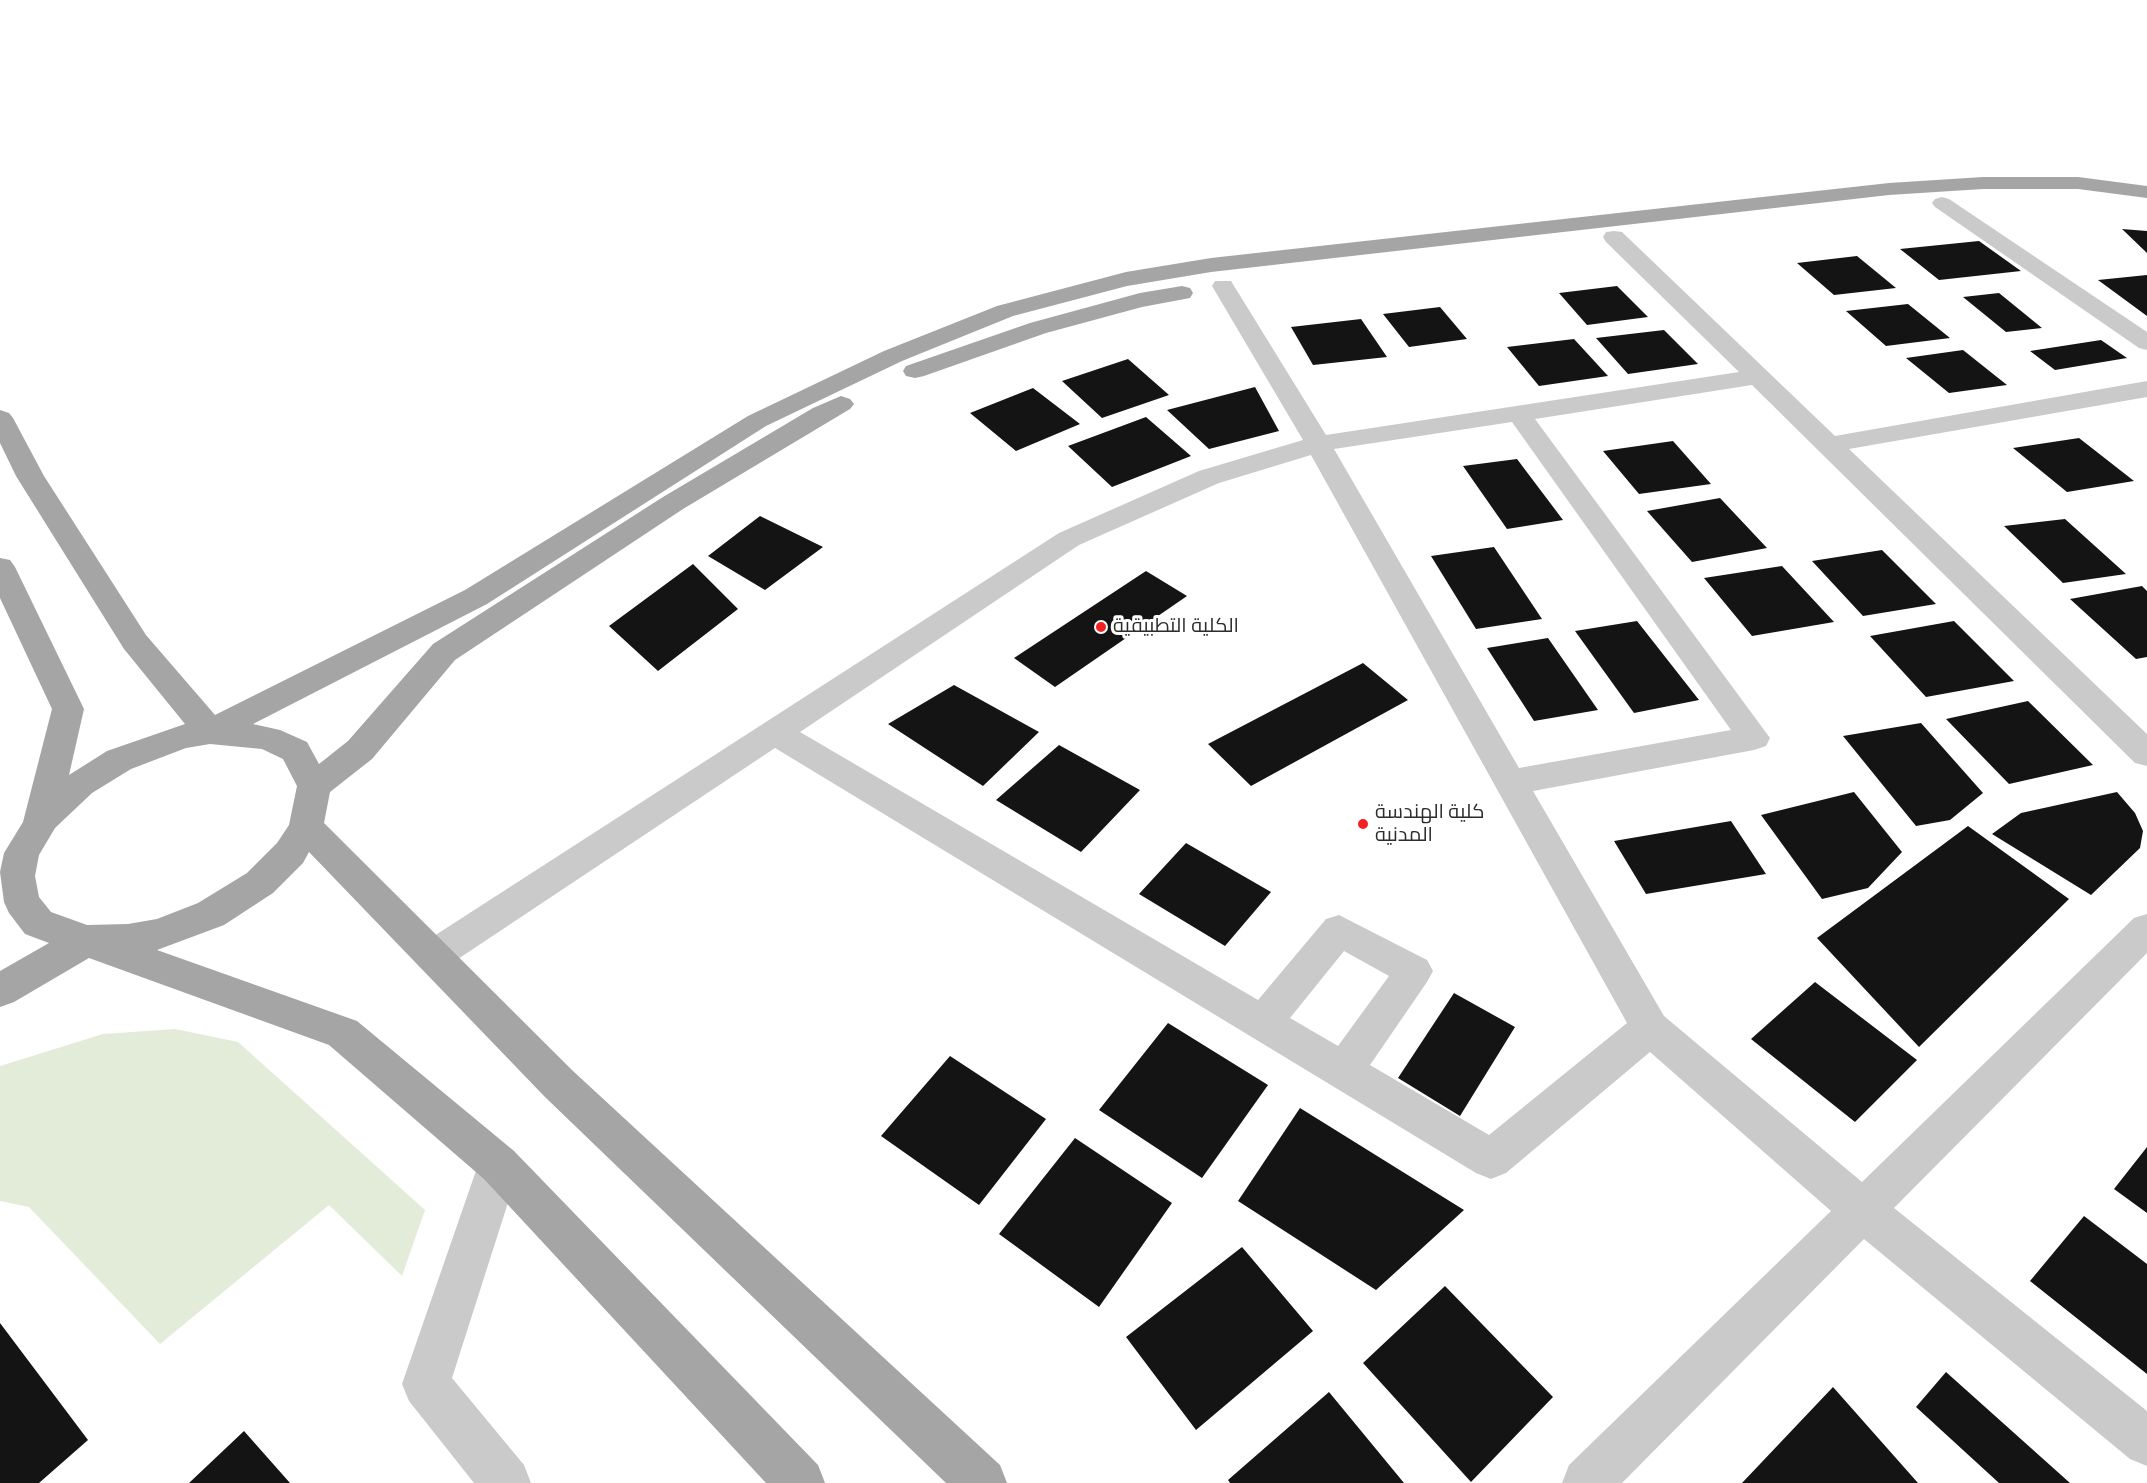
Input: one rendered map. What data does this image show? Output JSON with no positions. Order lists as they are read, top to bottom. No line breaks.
{"places":["الكلية التطبيقية","كلية الهندسة المدنية"]}
